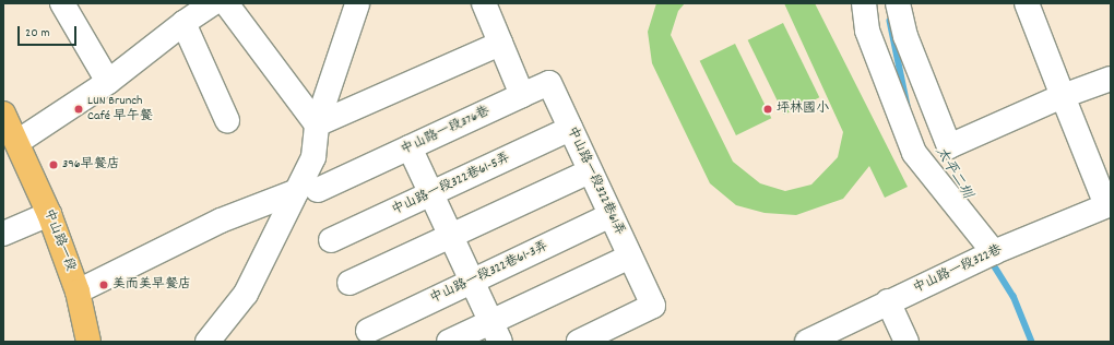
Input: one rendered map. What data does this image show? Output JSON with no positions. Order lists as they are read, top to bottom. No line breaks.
{"streets":{"main road":["中山路一段"],"street":["中山路一段376巷","中山路一段322巷61弄","中山路一段322巷61-5弄","中山路一段322巷","中山路一段322巷61-3弄"]},"crossings":[["中山路一段376巷","中山路一段322巷61弄"],["中山路一段376巷","中山路一段"],["中山路一段322巷61弄","中山路一段322巷61-5弄"],["中山路一段322巷61弄","中山路一段322巷61-3弄"]],"water":["太平二圳"],"places":["LUN Brunch Café 早午餐","坪林國小","396早餐店","美而美早餐店"],"scale_bar":"20 m"}
